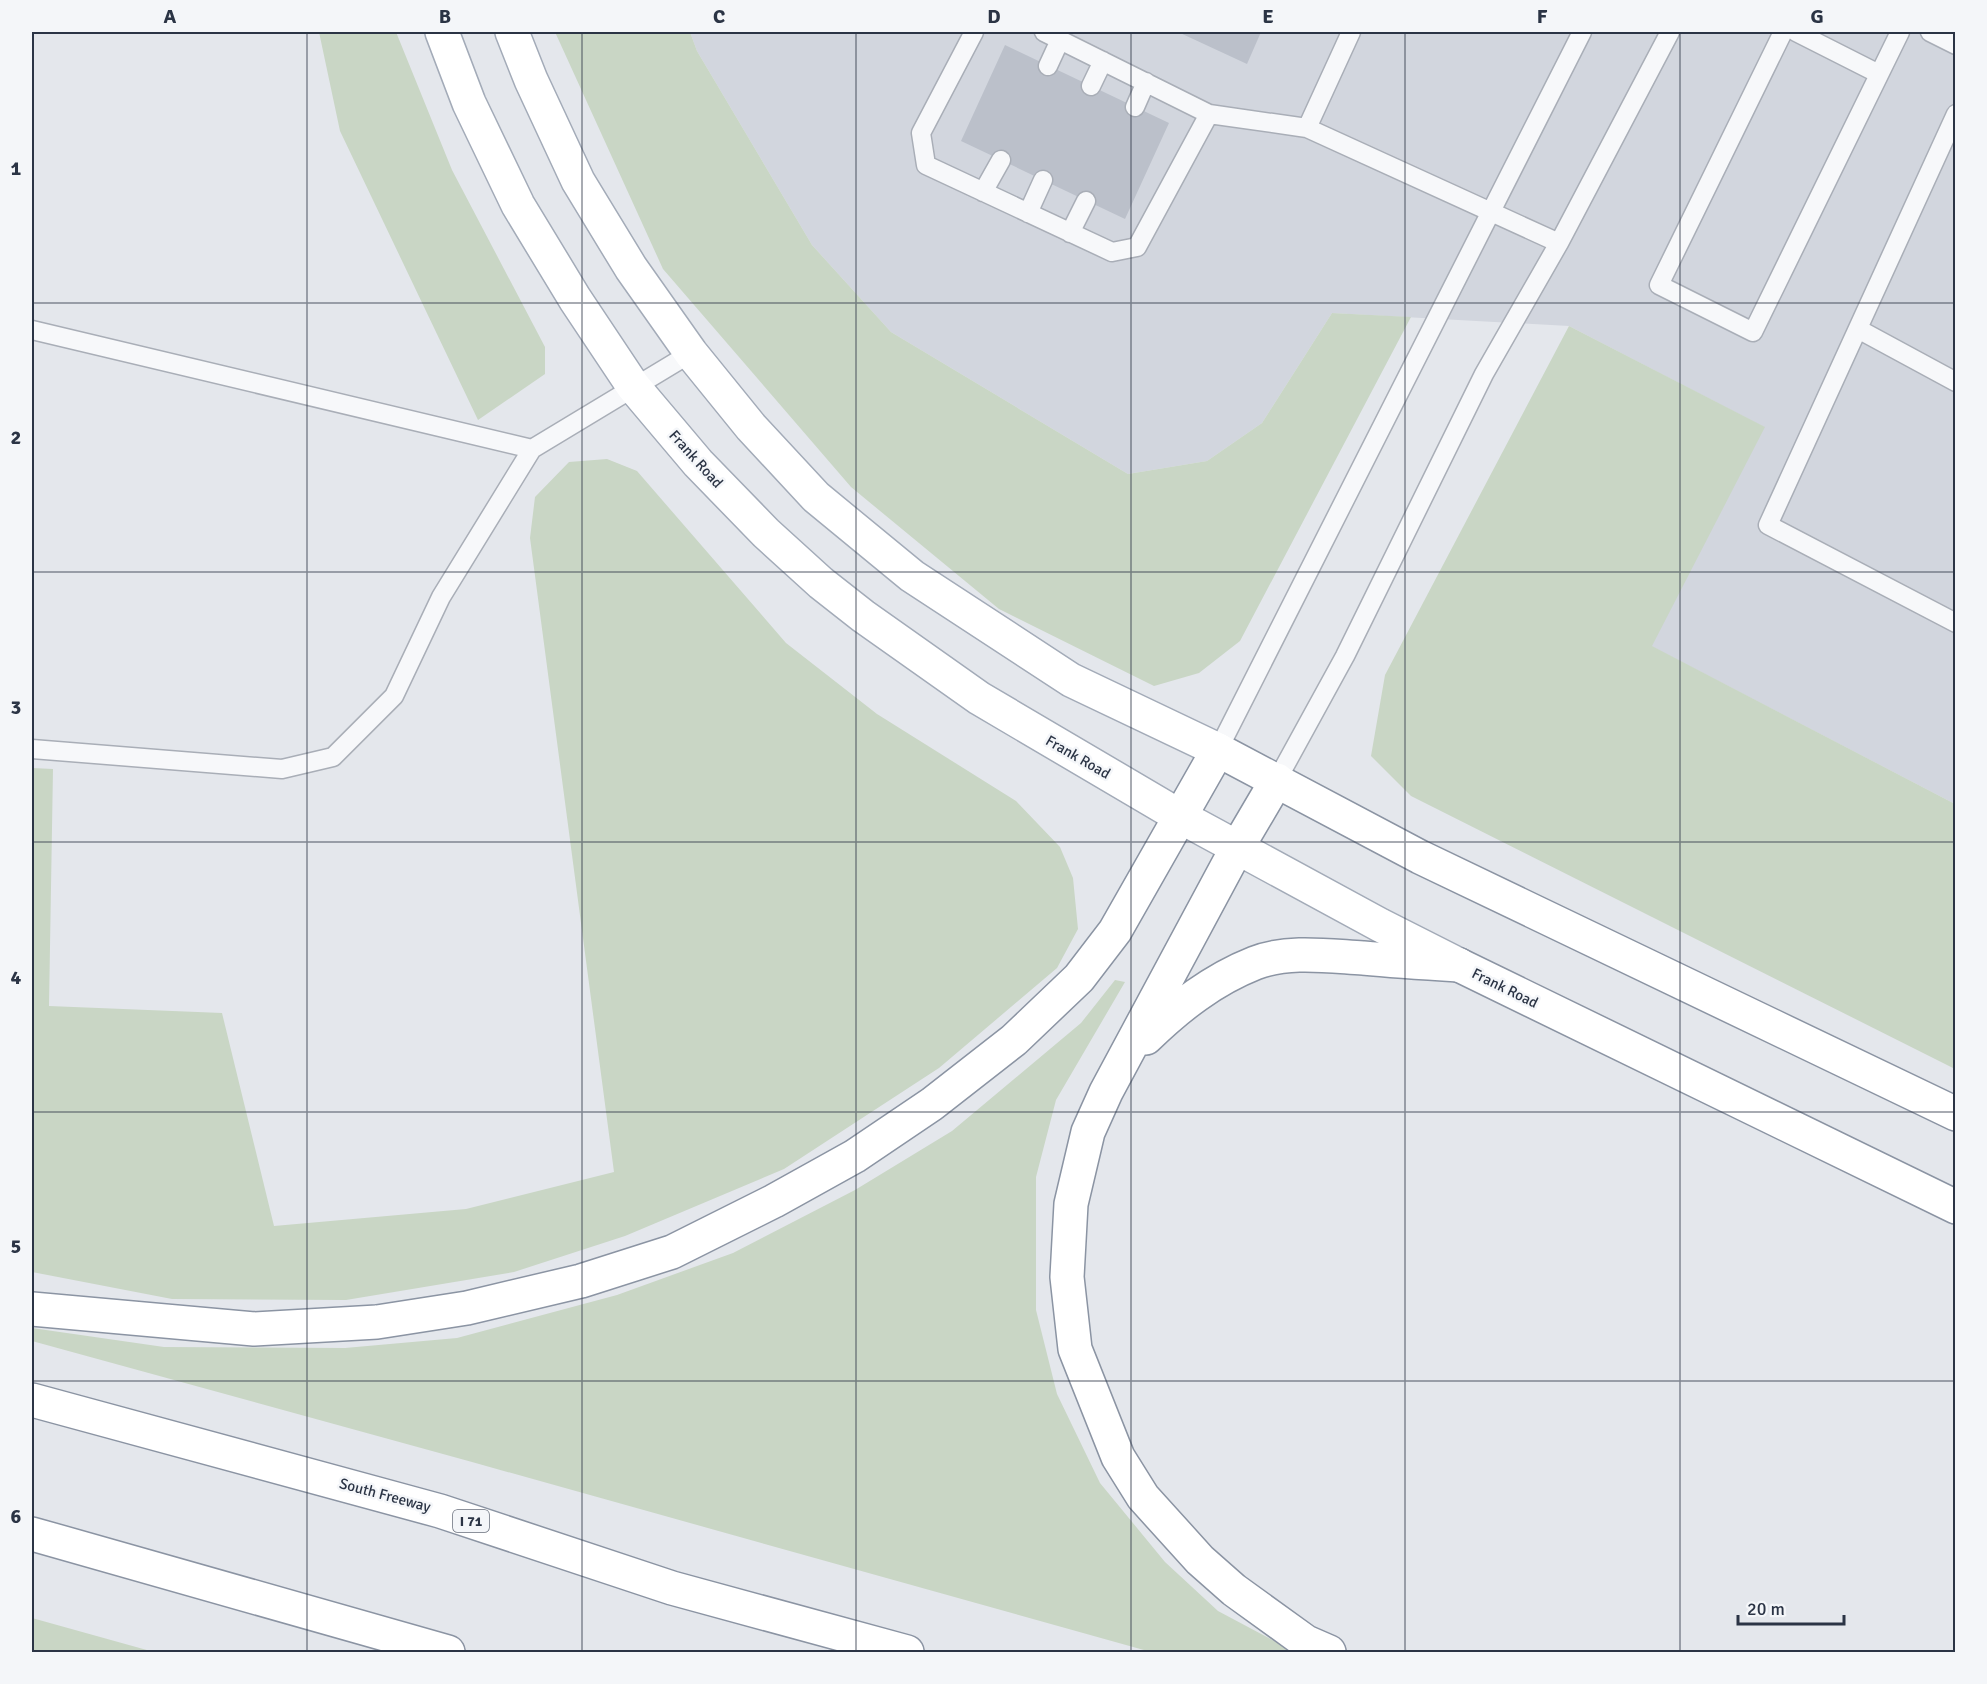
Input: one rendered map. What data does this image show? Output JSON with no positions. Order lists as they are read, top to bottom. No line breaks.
{"streets":{"main road":["Frank Road","South Freeway","I 71"]},"scale_bar":"20 m","grid":{"columns":["A","B","C","D","E","F","G"],"rows":["1","2","3","4","5","6"]}}
